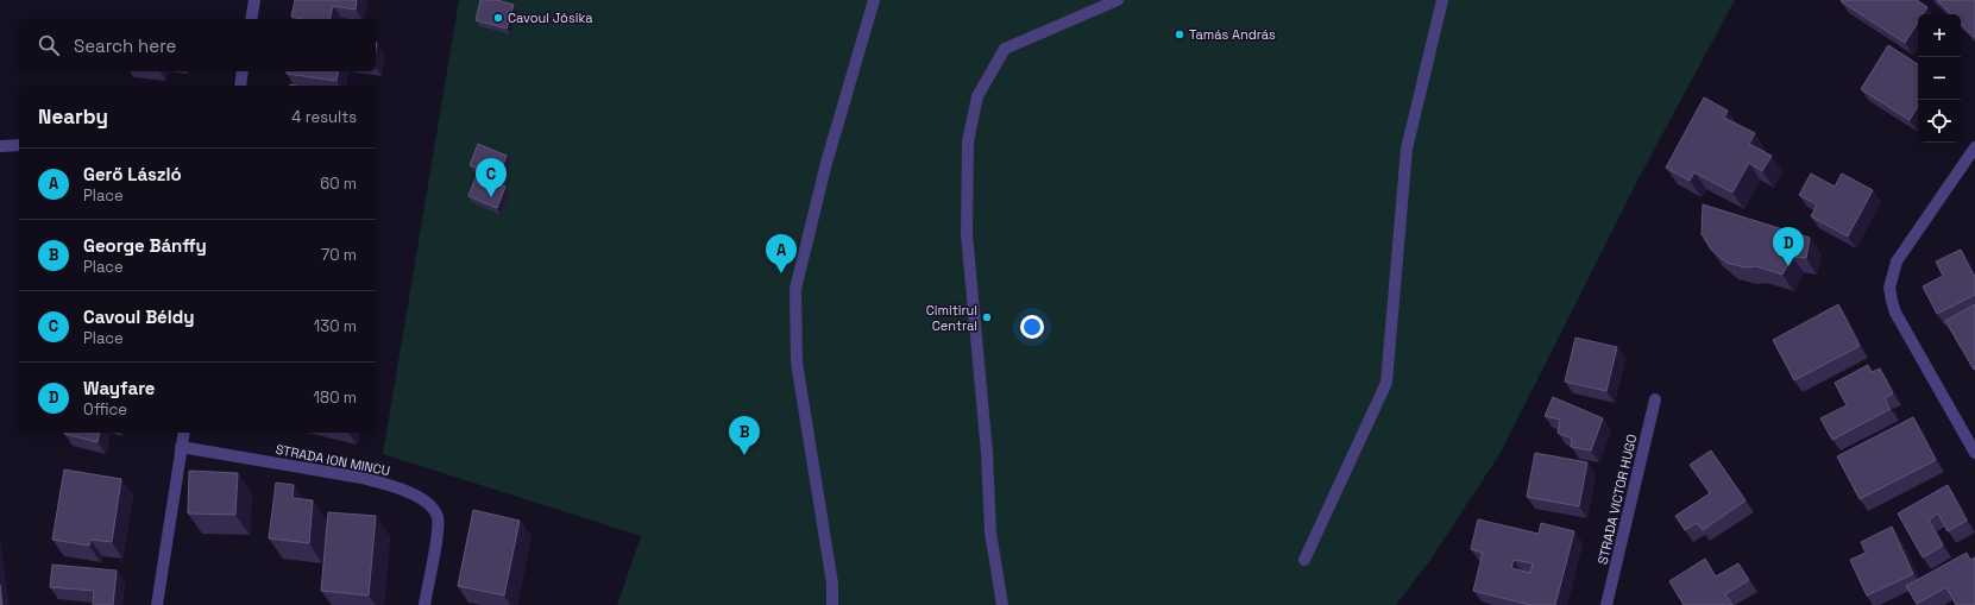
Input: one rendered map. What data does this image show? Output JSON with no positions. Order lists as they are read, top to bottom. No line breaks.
{"streets":{"street":["STRADA ION MINCU","STRADA VICTOR HUGO"]},"places":["Cavoul Jósika","Tamás András","Cimitirul Central"],"page":{"map_buttons":["+","−"],"search":"Search here","heading":["Nearby","4 results"],"list":[{"mark":"A","name":"Gerő László","note":"Place","value":"60 m"},{"mark":"B","name":"George Bánffy","note":"Place","value":"70 m"},{"mark":"C","name":"Cavoul Béldy","note":"Place","value":"130 m"},{"mark":"D","name":"Wayfare","note":"Office","value":"180 m"}],"pins":["C","D","A","B"]}}
